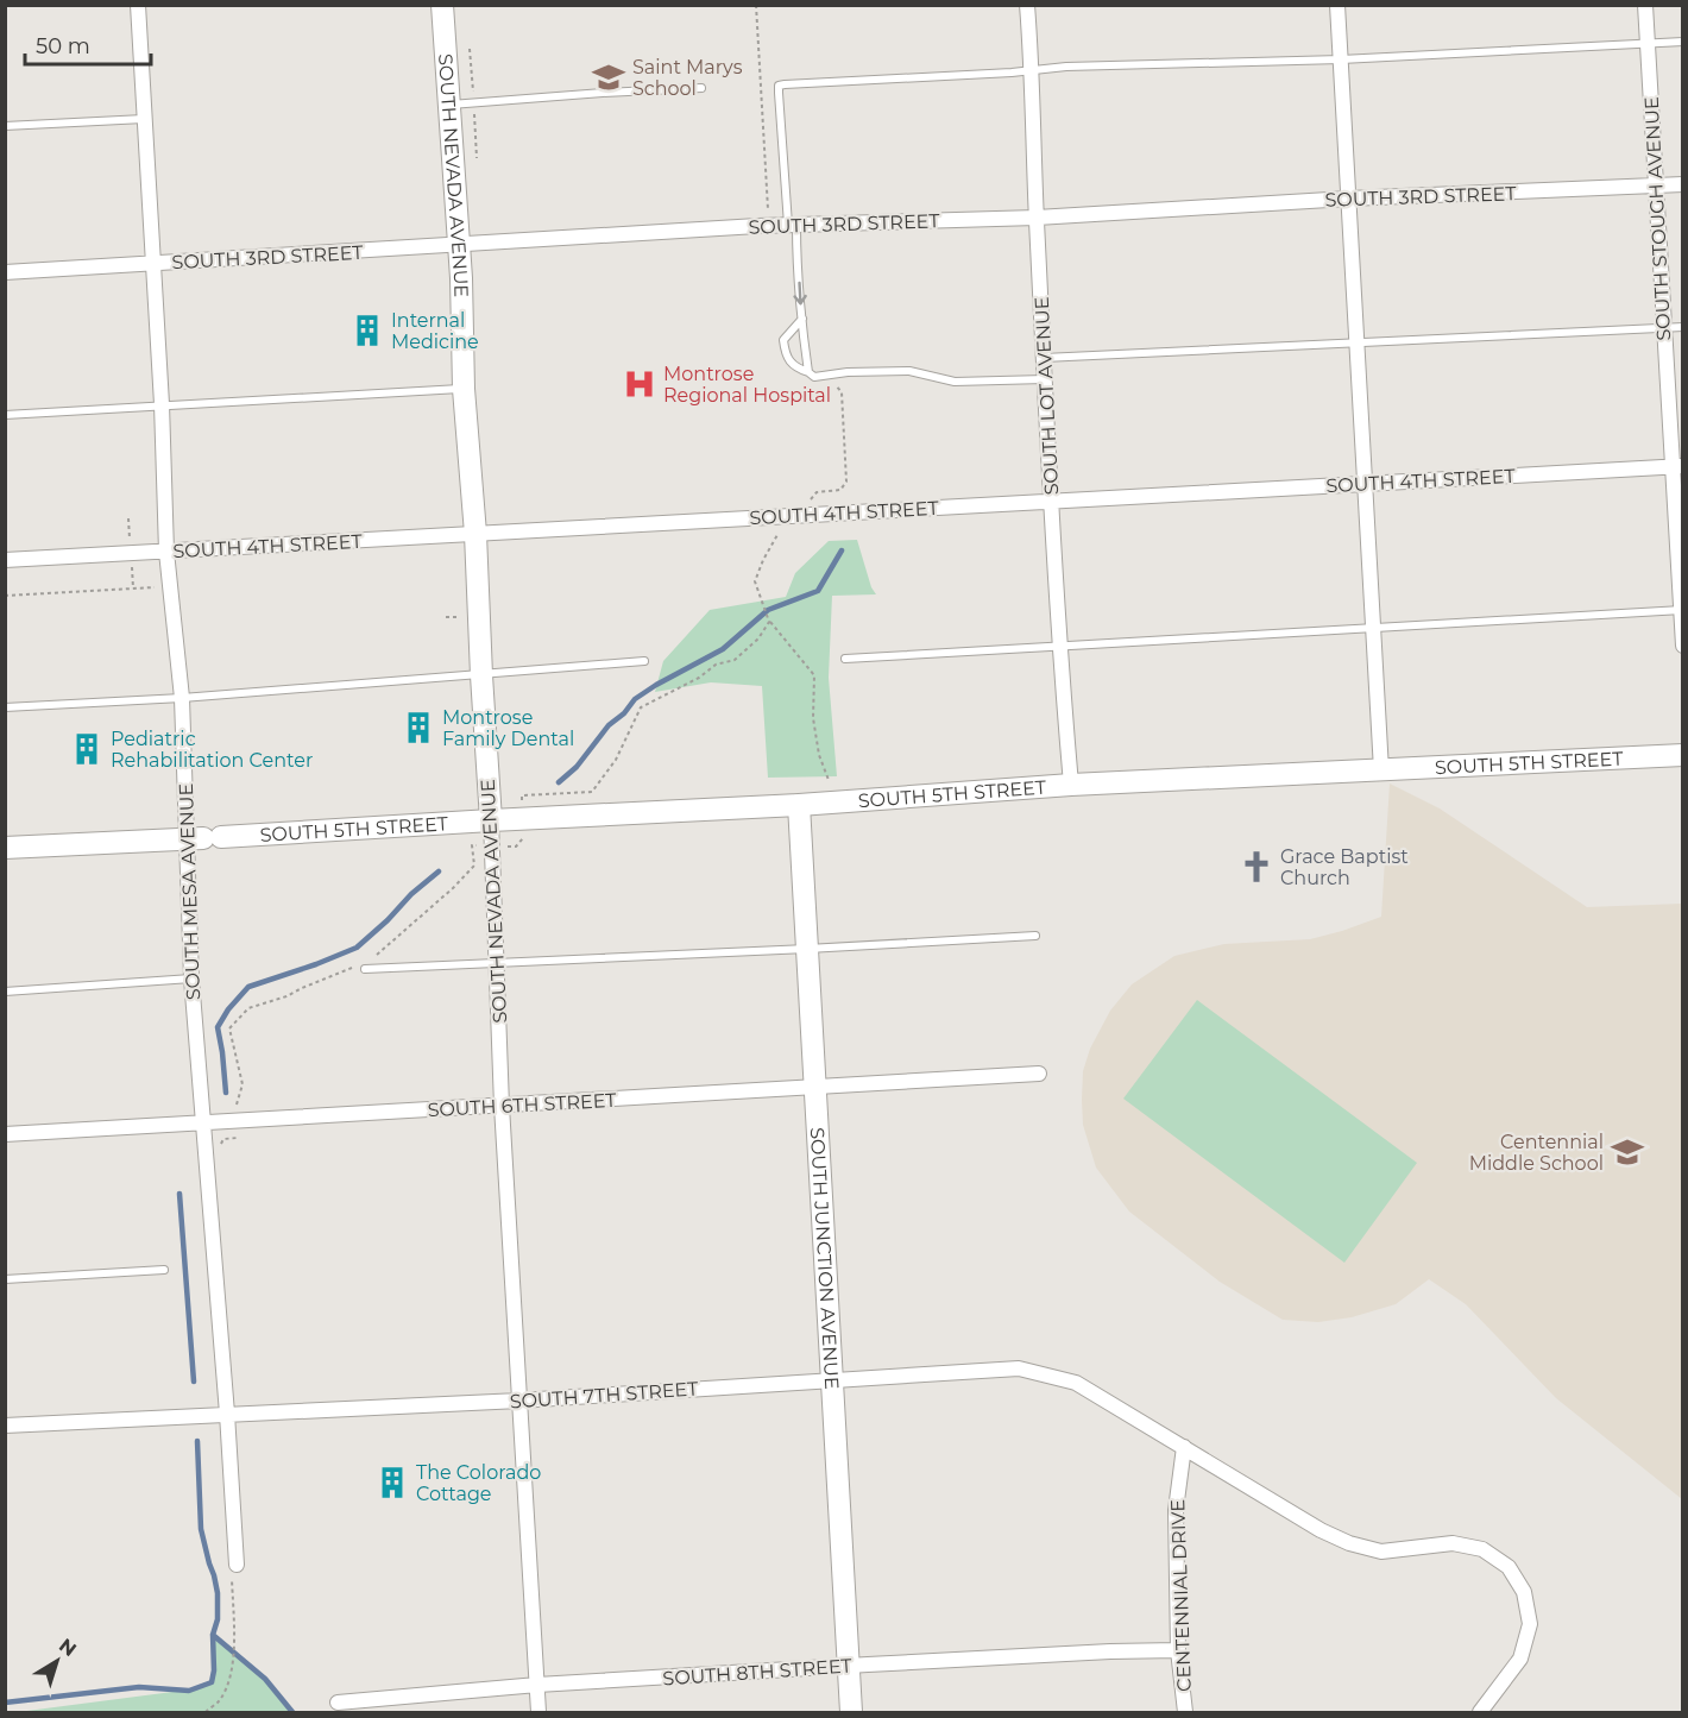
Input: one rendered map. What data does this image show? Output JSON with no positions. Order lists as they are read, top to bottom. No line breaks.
{"streets":{"street":["SOUTH NEVADA AVENUE","SOUTH 3RD STREET","SOUTH STOUGH AVENUE","SOUTH LOT AVENUE","SOUTH 4TH STREET","SOUTH 5TH STREET","SOUTH MESA AVENUE","SOUTH 6TH STREET","SOUTH JUNCTION AVENUE","SOUTH 7TH STREET","CENTENNIAL DRIVE","SOUTH 8TH STREET"]},"crossings":[["SOUTH NEVADA AVENUE","SOUTH 3RD STREET"],["SOUTH NEVADA AVENUE","SOUTH 4TH STREET"],["SOUTH NEVADA AVENUE","SOUTH 5TH STREET"],["SOUTH NEVADA AVENUE","SOUTH 6TH STREET"],["SOUTH NEVADA AVENUE","SOUTH 7TH STREET"],["SOUTH NEVADA AVENUE","SOUTH 8TH STREET"],["SOUTH 3RD STREET","SOUTH STOUGH AVENUE"],["SOUTH 3RD STREET","SOUTH LOT AVENUE"],["SOUTH 3RD STREET","SOUTH MESA AVENUE"],["SOUTH STOUGH AVENUE","SOUTH 4TH STREET"],["SOUTH LOT AVENUE","SOUTH 4TH STREET"],["SOUTH LOT AVENUE","SOUTH 5TH STREET"],["SOUTH 4TH STREET","SOUTH MESA AVENUE"],["SOUTH 5TH STREET","SOUTH MESA AVENUE"],["SOUTH 5TH STREET","SOUTH JUNCTION AVENUE"],["SOUTH MESA AVENUE","SOUTH 6TH STREET"],["SOUTH MESA AVENUE","SOUTH 7TH STREET"],["SOUTH 6TH STREET","SOUTH JUNCTION AVENUE"],["SOUTH JUNCTION AVENUE","SOUTH 7TH STREET"],["SOUTH JUNCTION AVENUE","SOUTH 8TH STREET"],["SOUTH 7TH STREET","CENTENNIAL DRIVE"],["CENTENNIAL DRIVE","SOUTH 8TH STREET"]],"places":{"school or university":["Saint Marys School","Centennial Middle School"],"building":["Internal Medicine","Montrose Family Dental","Pediatric Rehabilitation Center","The Colorado Cottage"],"hospital":["Montrose Regional Hospital"],"church":["Grace Baptist Church"]},"scale_bar":"50 m","north":"top right"}
